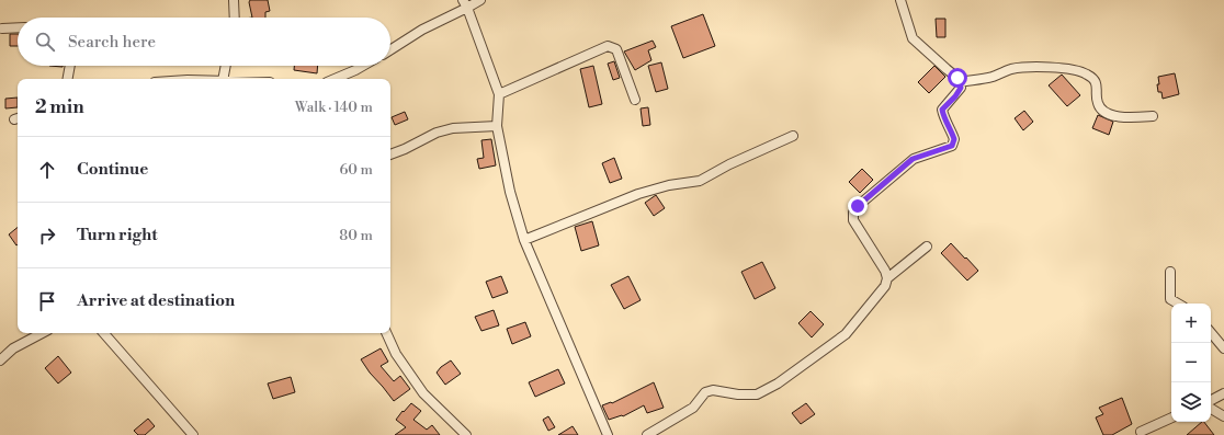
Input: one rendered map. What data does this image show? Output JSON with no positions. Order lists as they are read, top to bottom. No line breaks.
{"page":{"search":"Search here","heading":["2 min","Walk · 140 m"],"list":[["Continue","60 m"],["Turn right","80 m"],"Arrive at destination"],"map_buttons":["+","−"]}}
